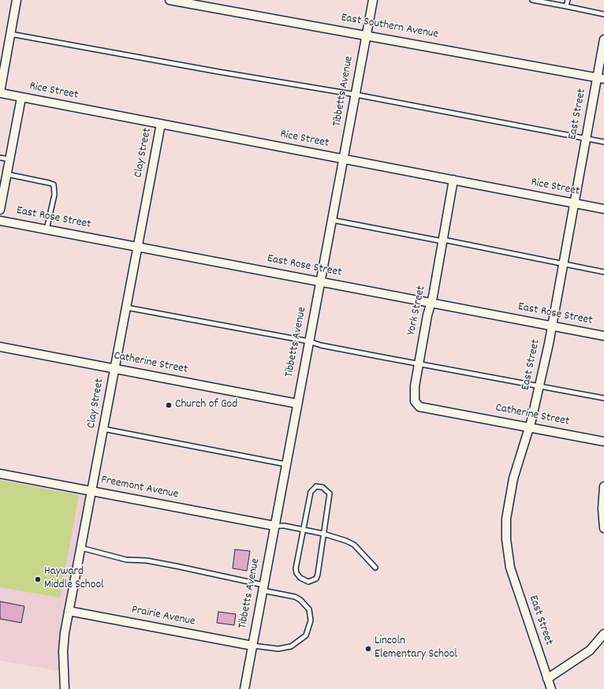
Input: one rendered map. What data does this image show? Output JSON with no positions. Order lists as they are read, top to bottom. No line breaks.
{"streets":{"street":["East Southern Avenue","Rice Street","Tibbetts Avenue","East Street","Clay Street","East Rose Street","York Street","Catherine Street","Freemont Avenue","Prairie Avenue"]},"crossings":[["East Southern Avenue","Tibbetts Avenue"],["East Southern Avenue","East Street"],["Rice Street","Tibbetts Avenue"],["Rice Street","East Street"],["Rice Street","Clay Street"],["Rice Street","York Street"],["Tibbetts Avenue","East Rose Street"],["Tibbetts Avenue","Catherine Street"],["Tibbetts Avenue","Freemont Avenue"],["Tibbetts Avenue","Prairie Avenue"],["East Street","East Rose Street"],["East Street","Catherine Street"],["Clay Street","East Rose Street"],["Clay Street","Catherine Street"],["Clay Street","Freemont Avenue"],["Clay Street","Prairie Avenue"],["East Rose Street","York Street"],["York Street","Catherine Street"]],"places":["Church of God","Hayward Middle School","Lincoln Elementary School"]}
